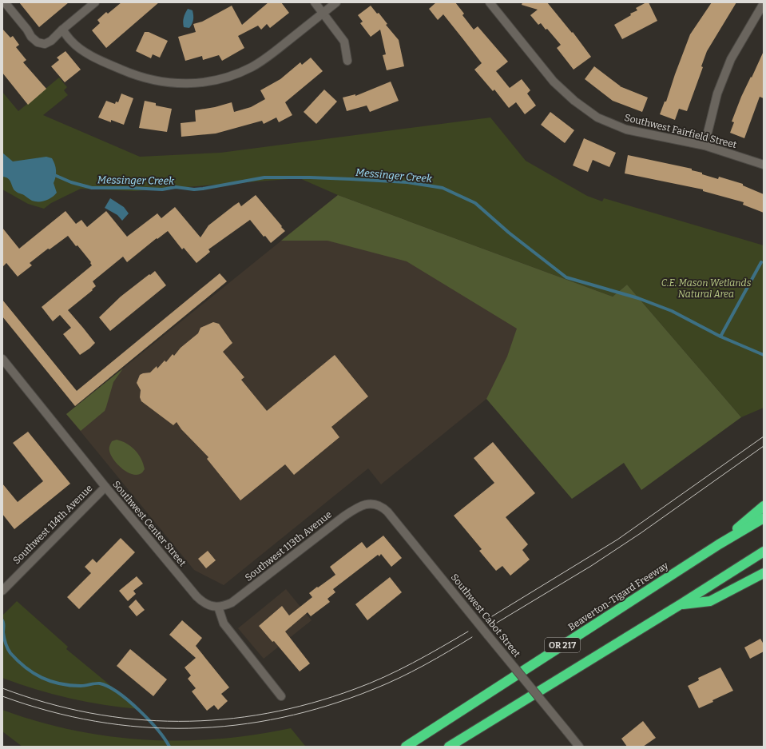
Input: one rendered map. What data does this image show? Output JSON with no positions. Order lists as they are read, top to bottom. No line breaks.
{"streets":{"highway":["Beaverton-Tigard Freeway","OR 217"],"street":["Southwest Fairfield Street","Southwest Center Street","Southwest 114th Avenue","Southwest 113th Avenue","Southwest Cabot Street"]},"crossings":[["Southwest Center Street","Southwest 114th Avenue"],["Southwest Center Street","Southwest 113th Avenue"],["Southwest 113th Avenue","Southwest Cabot Street"]],"water":["Messinger Creek"],"parks":["C.E. Mason Wetlands Natural Area"]}
